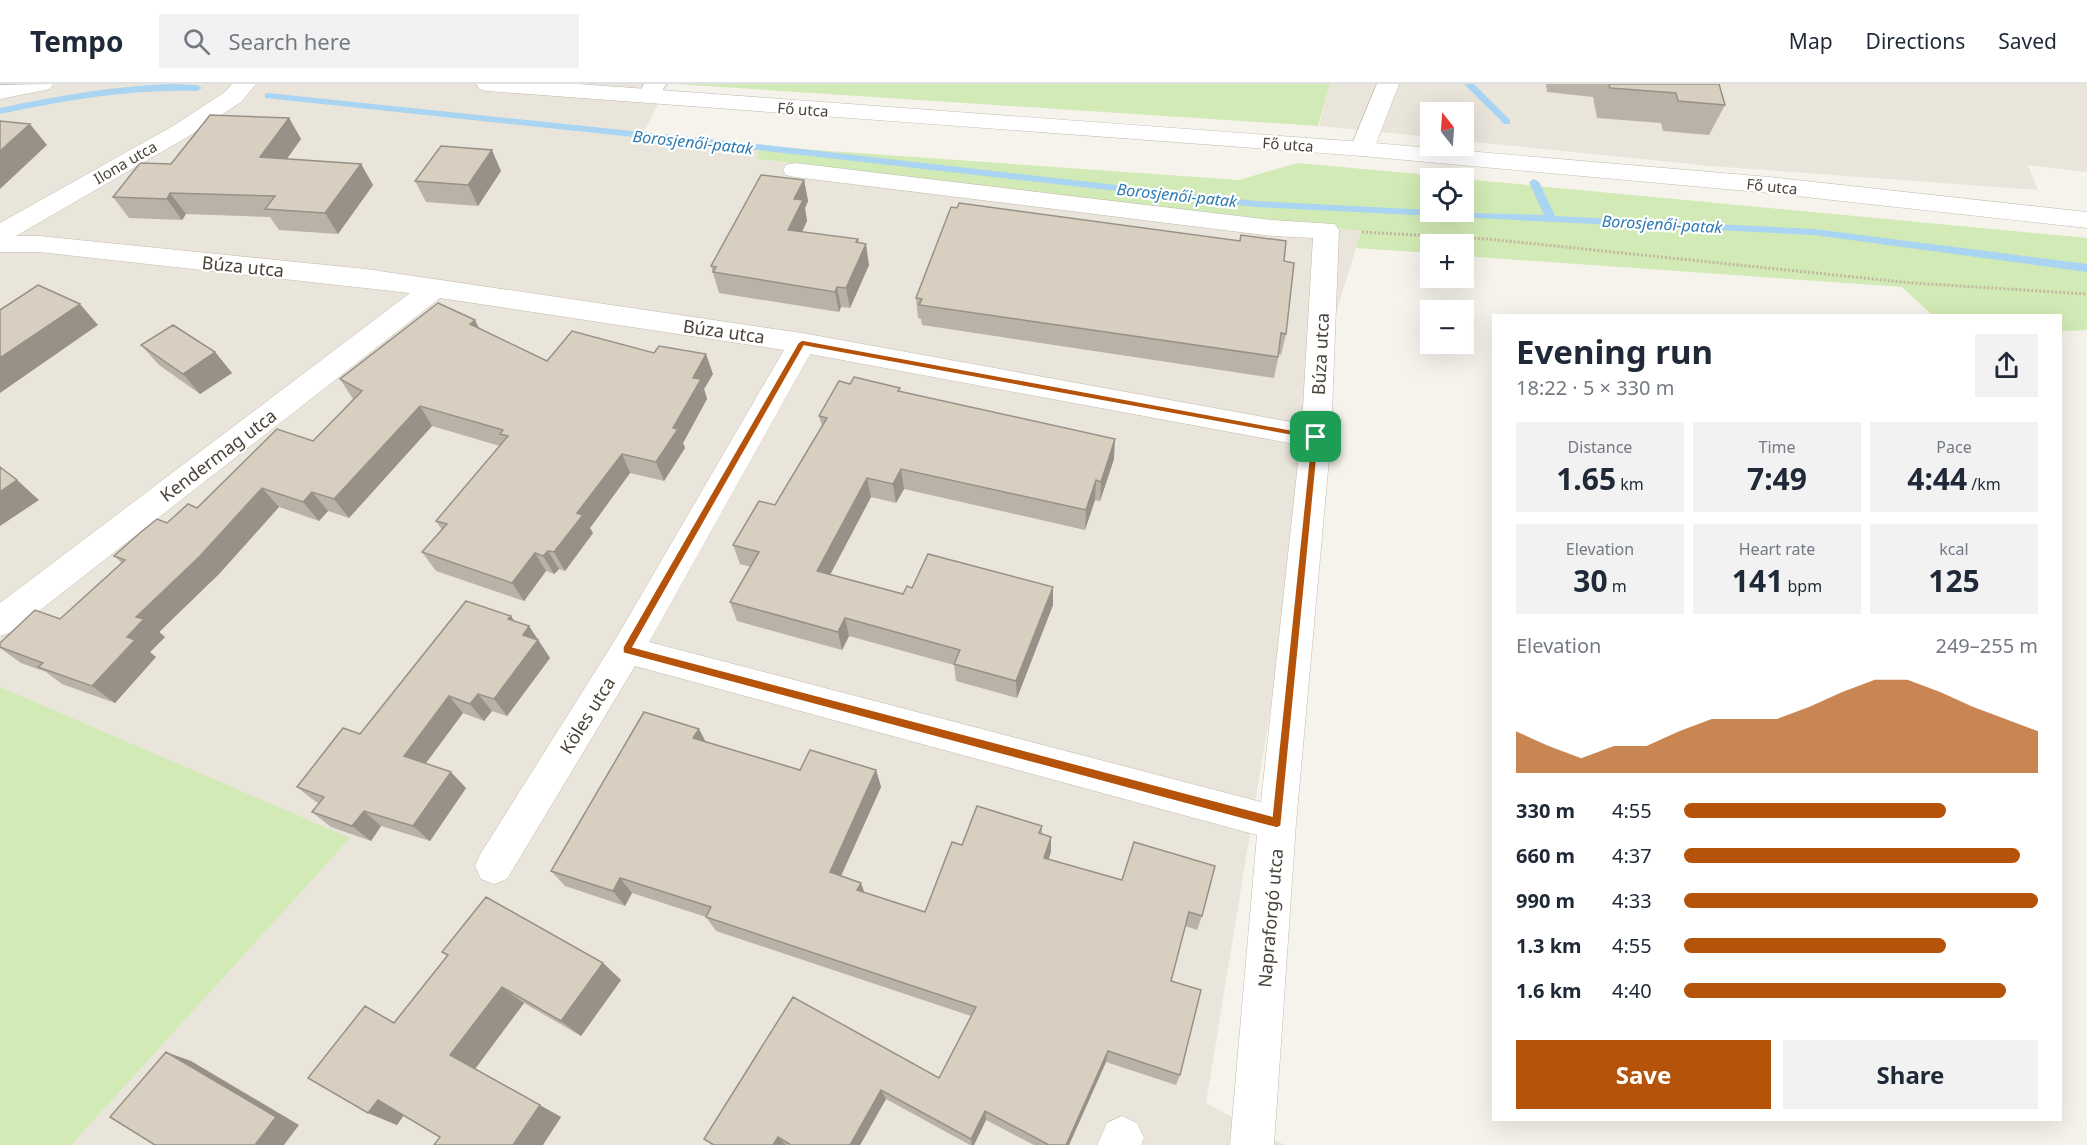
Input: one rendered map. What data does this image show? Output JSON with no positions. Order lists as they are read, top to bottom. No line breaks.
{"streets":{"street":["Fő utca","Ilona utca","Búza utca","Kendermag utca","Köles utca","Napraforgó utca"]},"crossings":[["Búza utca","Kendermag utca"],["Búza utca","Köles utca"],["Köles utca","Napraforgó utca"]],"water":["Borosjenői-patak"],"north":"top","page":{"header":"Tempo","search":"Search here","nav":["Map","Directions","Saved"],"map_buttons":["+","−"],"heading":["Evening run","18:22 · 5 × 330 m"],"stats":[["Distance","1.65 km"],["Time","7:49"],["Pace","4:44 /km"],["Elevation","30 m"],["Heart rate","141 bpm"],["kcal","125"]],"chart":["Elevation","249–255 m"],"list":[{"name":"330 m","note":"4:55"},{"name":"660 m","note":"4:37"},{"name":"990 m","note":"4:33"},{"name":"1.3 km","note":"4:55"},{"name":"1.6 km","note":"4:40"}],"buttons":["Save","Share"]}}
